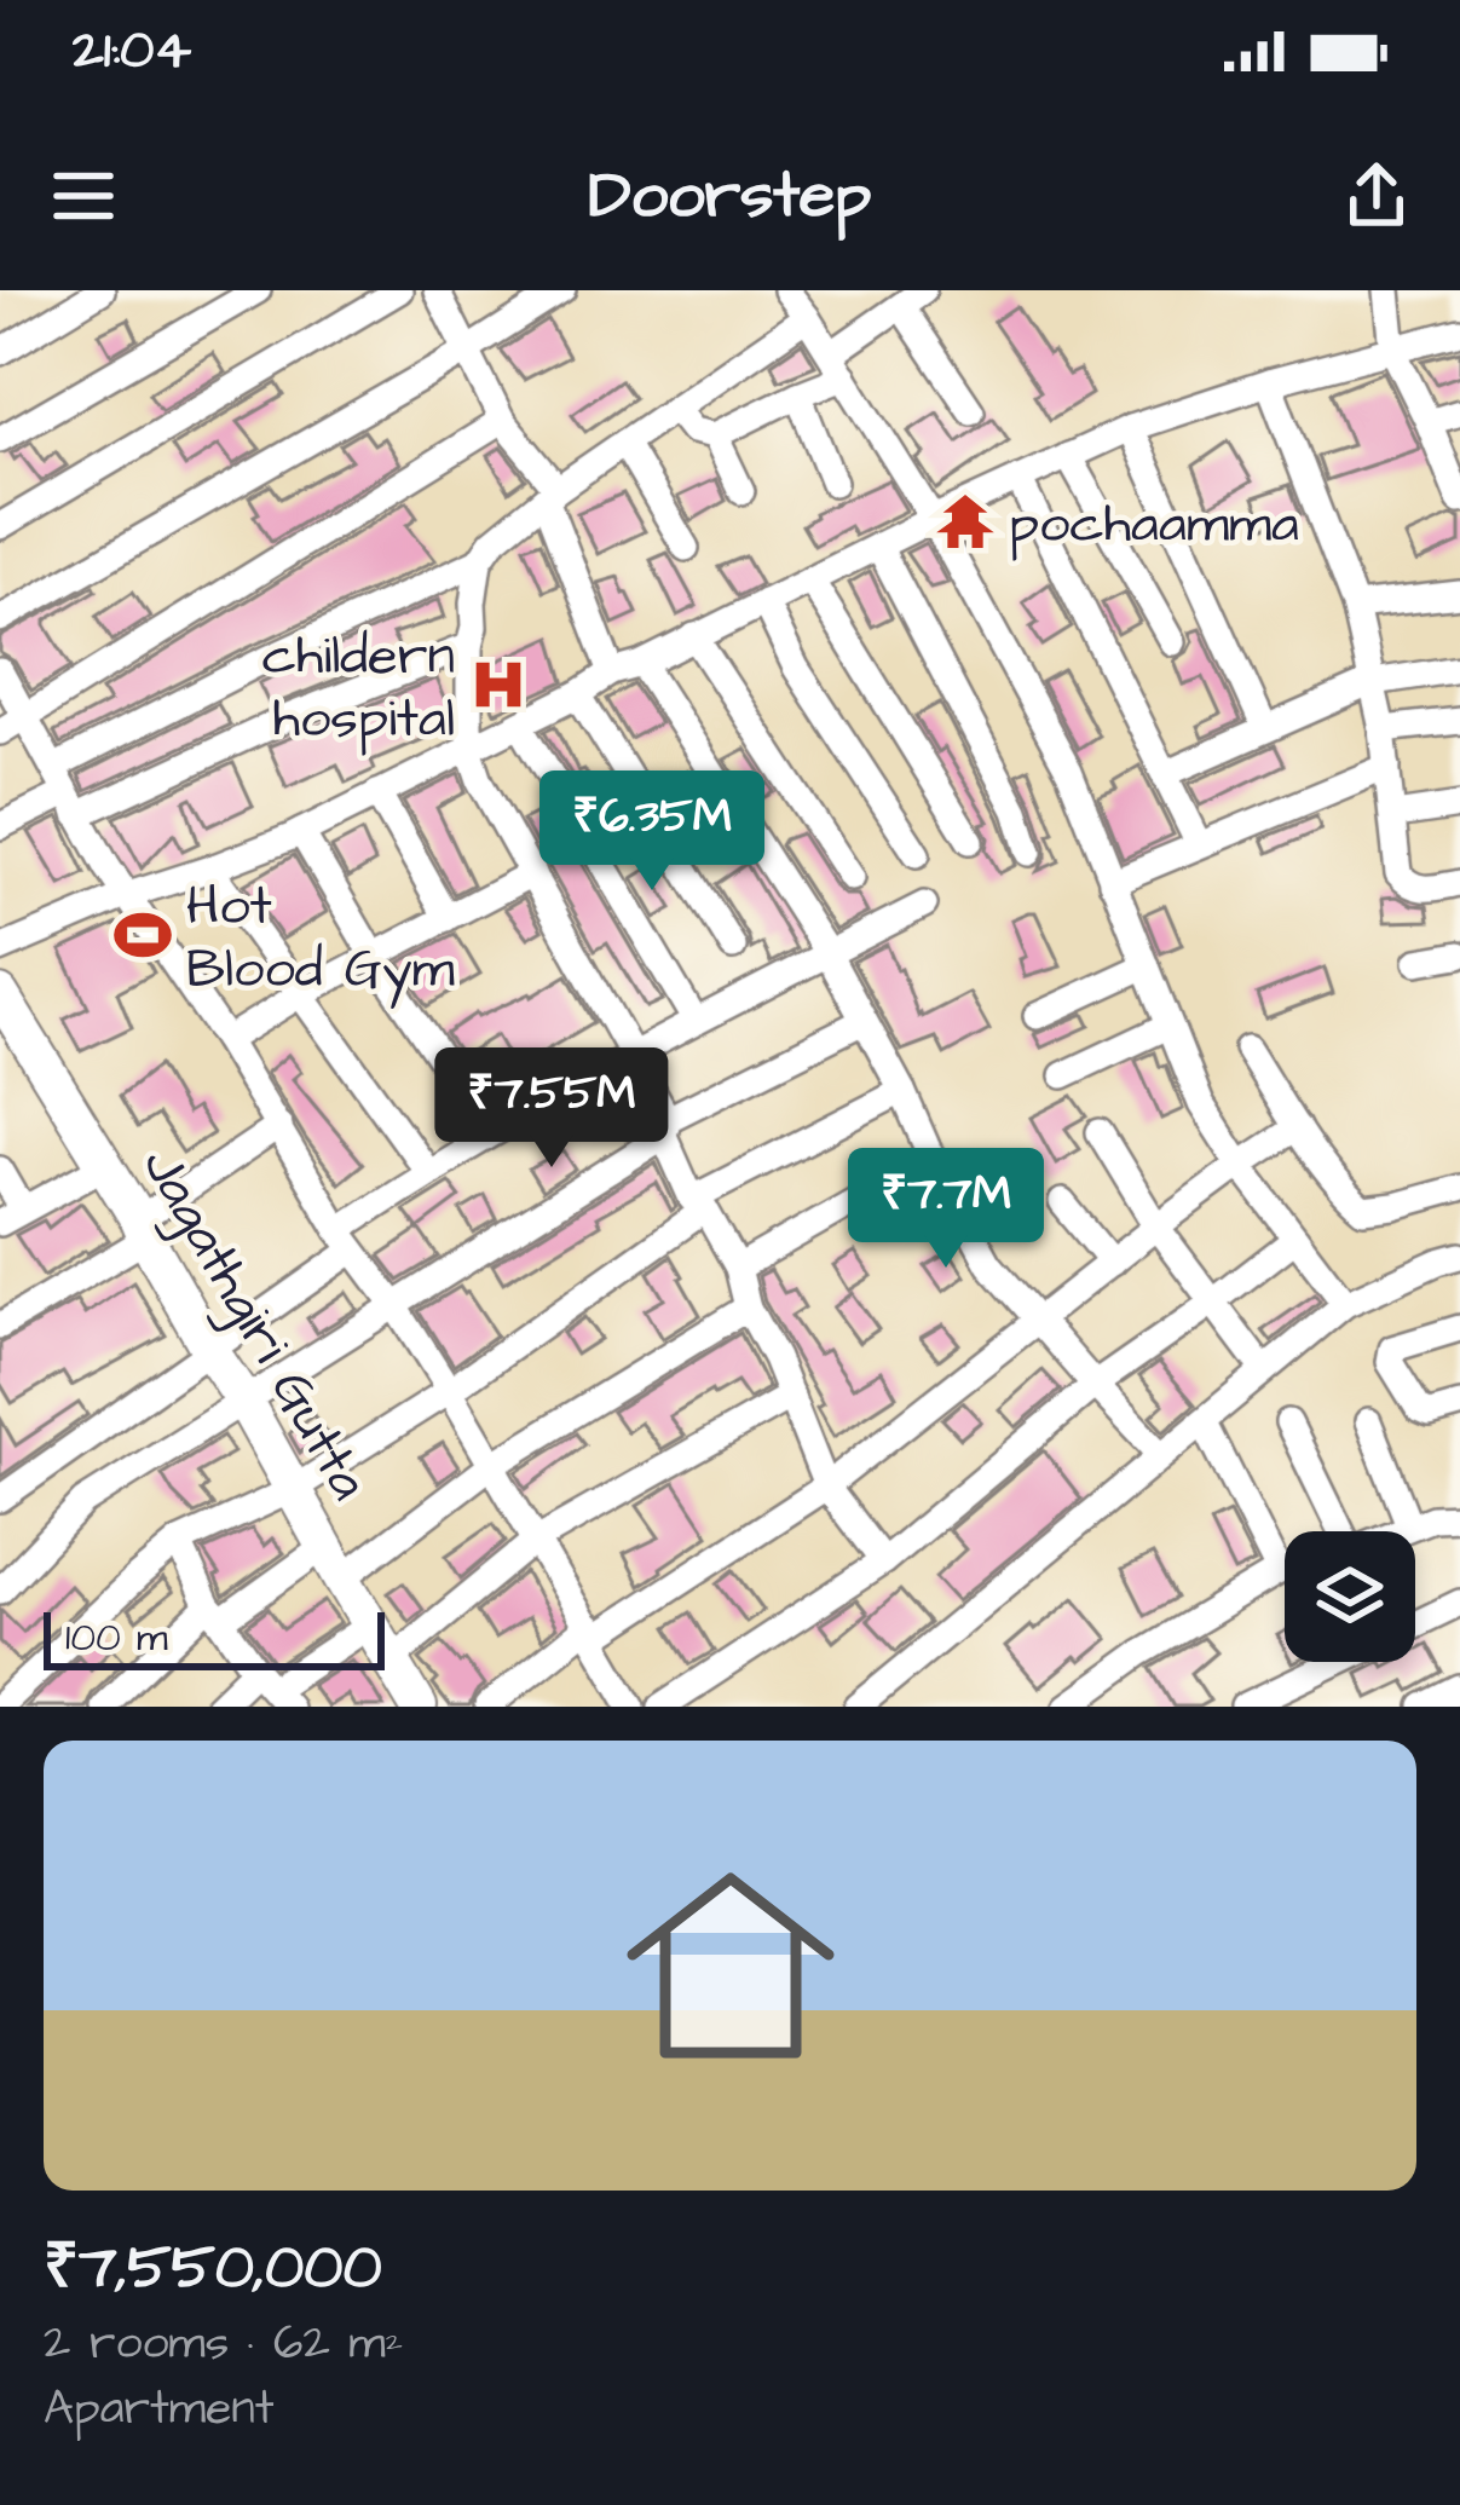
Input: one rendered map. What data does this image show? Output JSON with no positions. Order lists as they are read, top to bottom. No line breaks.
{"streets":{"street":["Jagathgiri Gutta"]},"places":{"temple":["pochaamma"],"hospital":["childern hospital"],"sports":["Hot Blood Gym"]},"scale_bar":"100 m","page":{"status":"21:04","header":"Doorstep","price":["₹6.35M","₹7.55M","₹7.7M"],"scale":"100 m","list":[{"name":"₹7,550,000","note":"2 rooms · 62 m² · Apartment"}]}}
